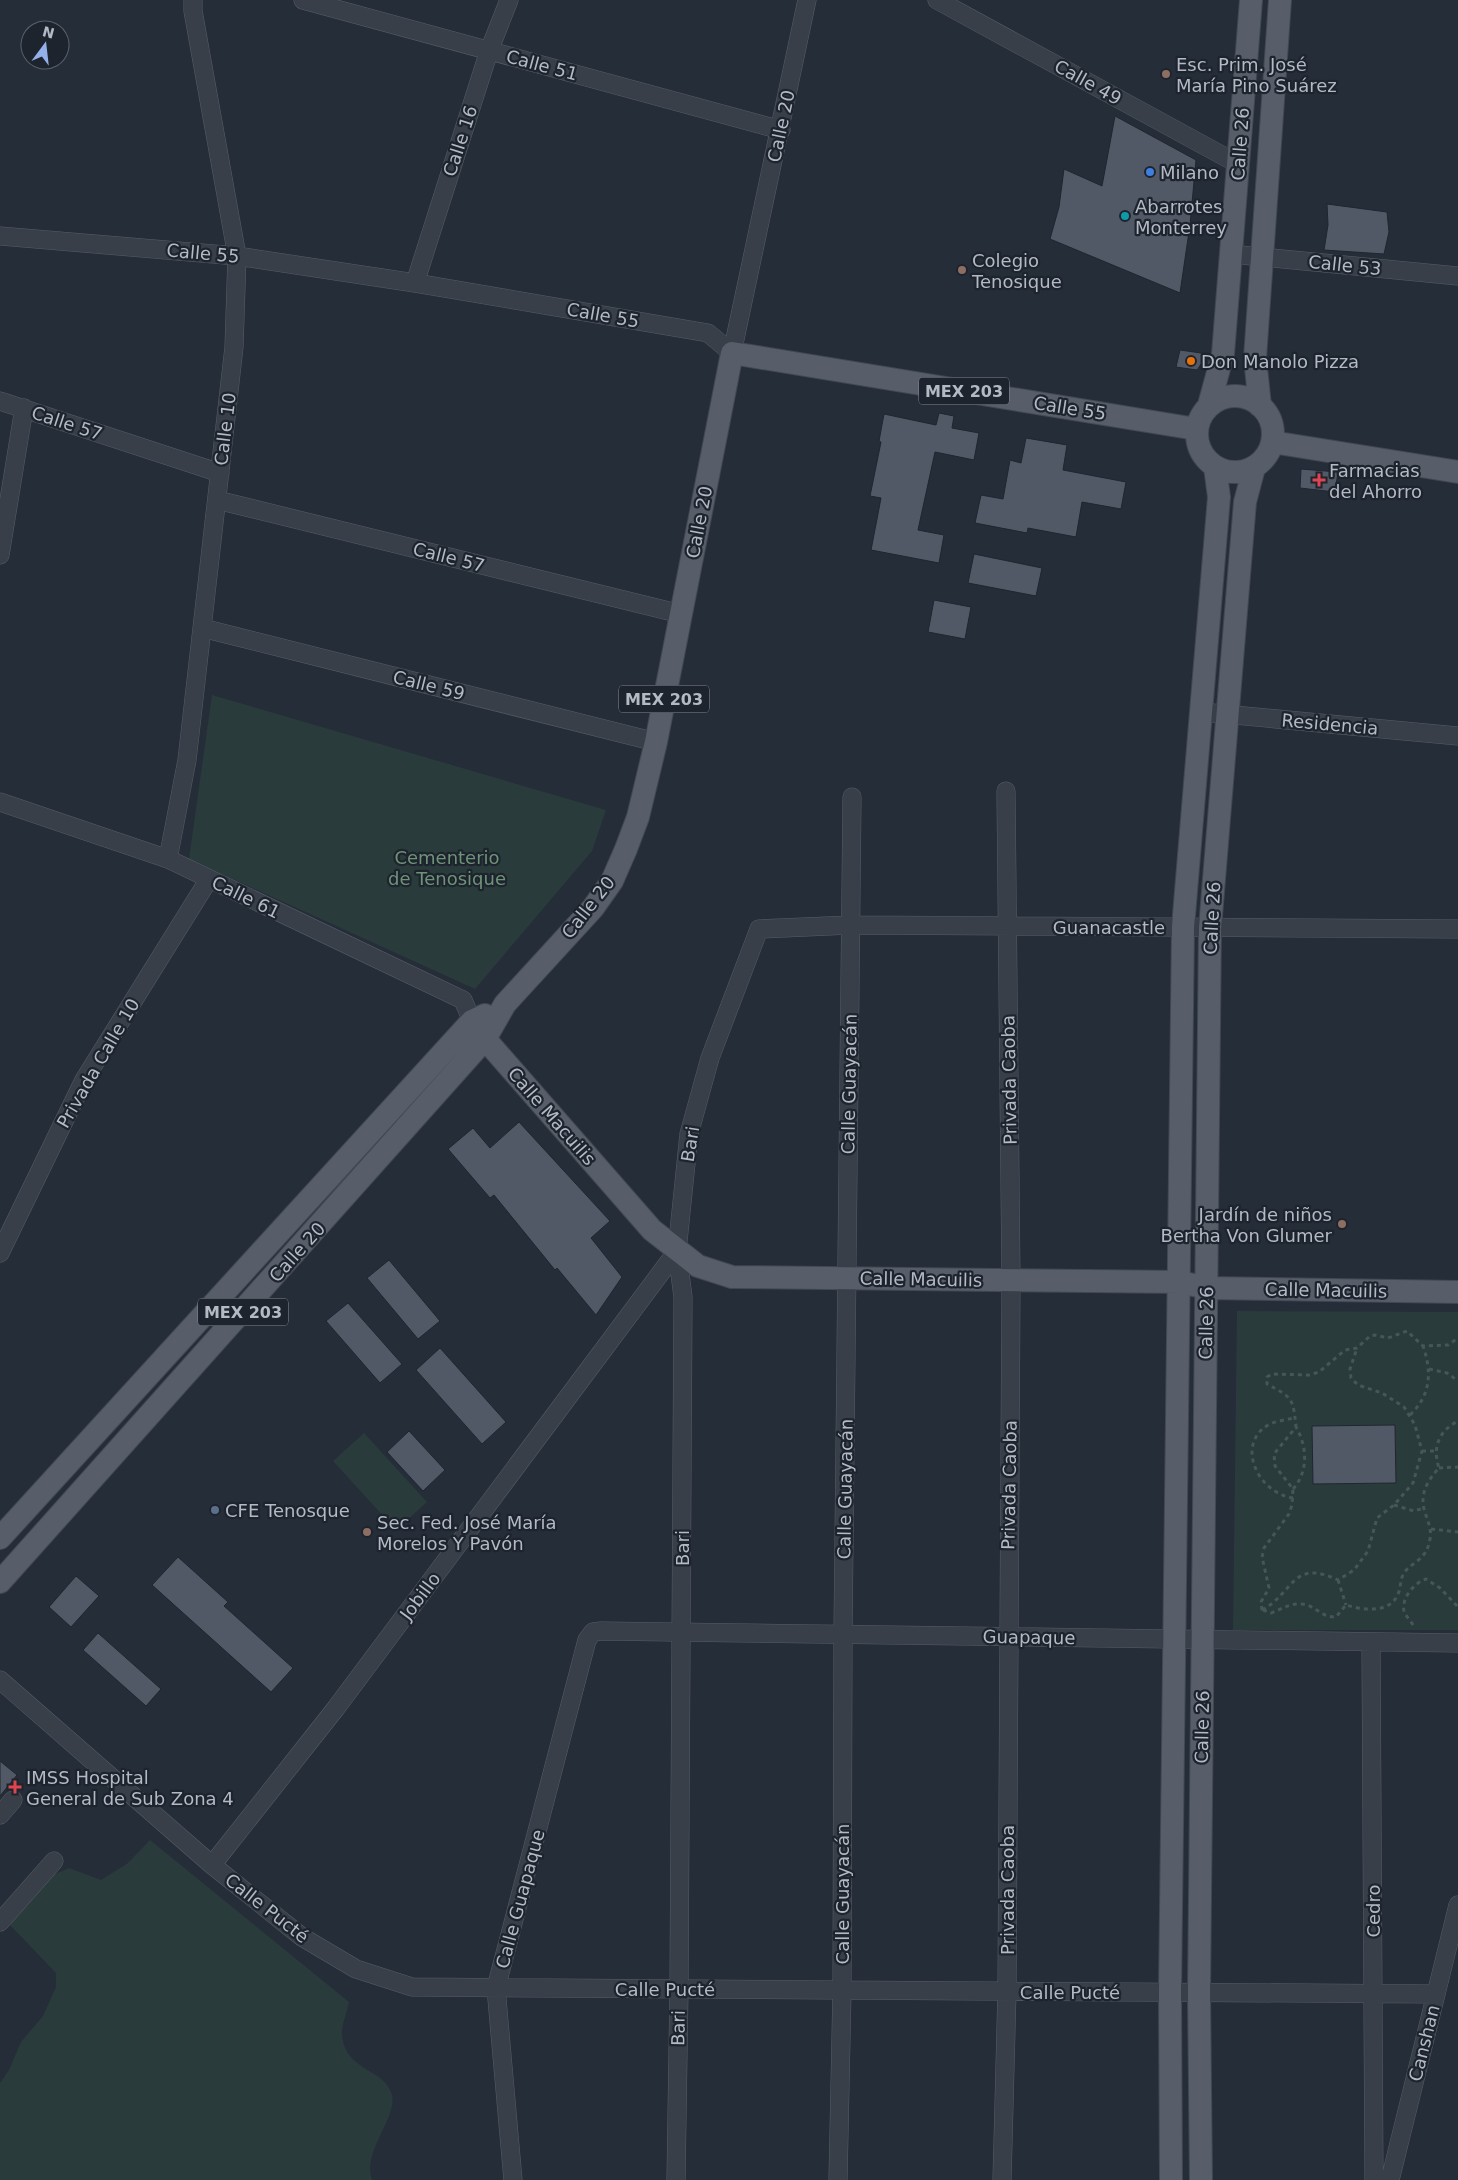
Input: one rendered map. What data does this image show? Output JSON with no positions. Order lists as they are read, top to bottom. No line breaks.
{"streets":{"main road":["Calle 20","Calle 26","Calle 55","MEX 203","Calle Macuilis"],"street":["Calle 51","Calle 49","Calle 16","Calle 53","Calle 57","Calle 10","Calle 59","Residencia","Calle 61","Guanacastle","Privada Calle 10","Privada Caoba","Calle Guayacán","Bari","Jobillo","Guapaque","Calle Guapaque","Calle Pucté","Cedro","Canshan"]},"crossings":[["Calle 51","Calle 20"],["Calle 51","Calle 16"],["Calle 49","Calle 26"],["Calle 20","Calle 55"],["Calle 20","Calle 57"],["Calle 20","Calle 59"],["Calle 20","Calle 61"],["Calle 20","Calle Macuilis"],["Calle 16","Calle 55"],["Calle 26","Calle 55"],["Calle 26","Calle 53"],["Calle 26","Residencia"],["Calle 26","Guanacastle"],["Calle 26","Calle Macuilis"],["Calle 26","Guapaque"],["Calle 26","Calle Pucté"],["Calle 55","Calle 10"],["Calle 57","Calle 10"],["Calle 10","Calle 59"],["Calle 10","Calle 61"],["Calle 61","Privada Calle 10"],["Calle 61","Calle Macuilis"],["Guanacastle","Privada Caoba"],["Guanacastle","Calle Guayacán"],["Guanacastle","Bari"],["Privada Caoba","Calle Macuilis"],["Privada Caoba","Guapaque"],["Privada Caoba","Calle Pucté"],["Calle Guayacán","Calle Macuilis"],["Calle Guayacán","Guapaque"],["Calle Guayacán","Calle Pucté"],["Calle Macuilis","Bari"],["Calle Macuilis","Jobillo"],["Bari","Jobillo"],["Bari","Guapaque"],["Bari","Calle Pucté"],["Jobillo","Calle Pucté"],["Guapaque","Calle Guapaque"],["Guapaque","Cedro"],["Calle Guapaque","Calle Pucté"],["Calle Pucté","Cedro"],["Calle Pucté","Canshan"]],"parks":["Cementerio de Tenosique"],"places":{"other":["Esc. Prim. José María Pino Suárez","Milano","Abarrotes Monterrey","Colegio Tenosique","Don Manolo Pizza","Jardín de niños Bertha Von Glumer","CFE Tenosque","Sec. Fed. José María Morelos Y Pavón"],"health":["Farmacias del Ahorro","IMSS Hospital General de Sub Zona 4"]},"north":"top"}
